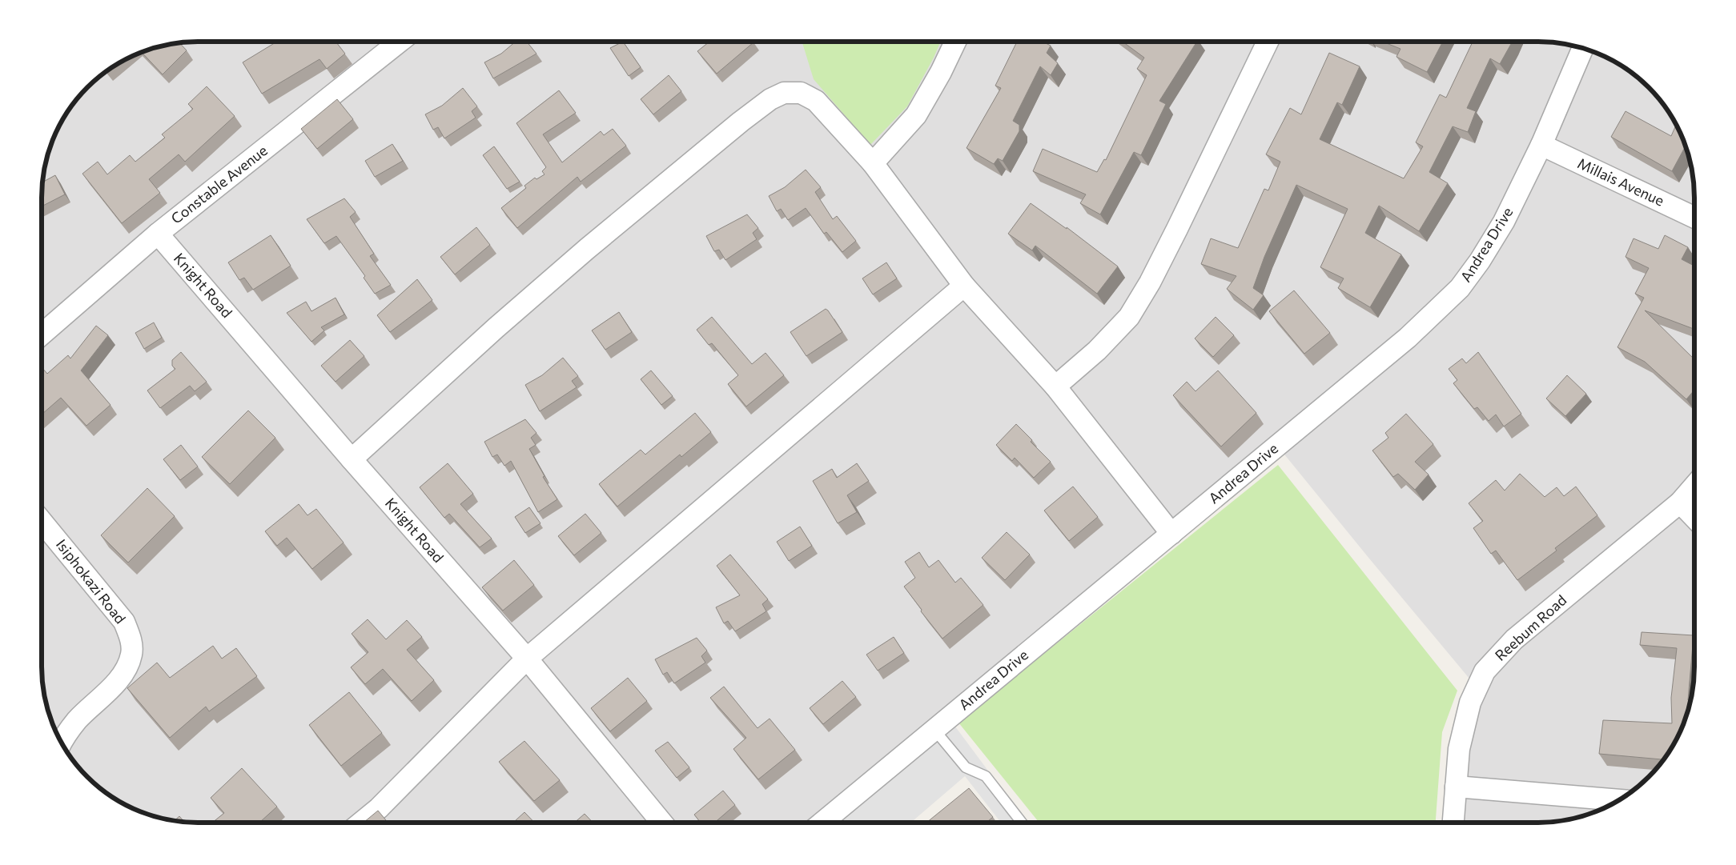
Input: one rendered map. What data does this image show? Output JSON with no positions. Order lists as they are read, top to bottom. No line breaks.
{"streets":{"street":["Millais Avenue","Constable Avenue","Andrea Drive","Knight Road","Isiphokazi Road","Reebum Road"]},"crossings":[["Millais Avenue","Andrea Drive"],["Constable Avenue","Knight Road"]]}
